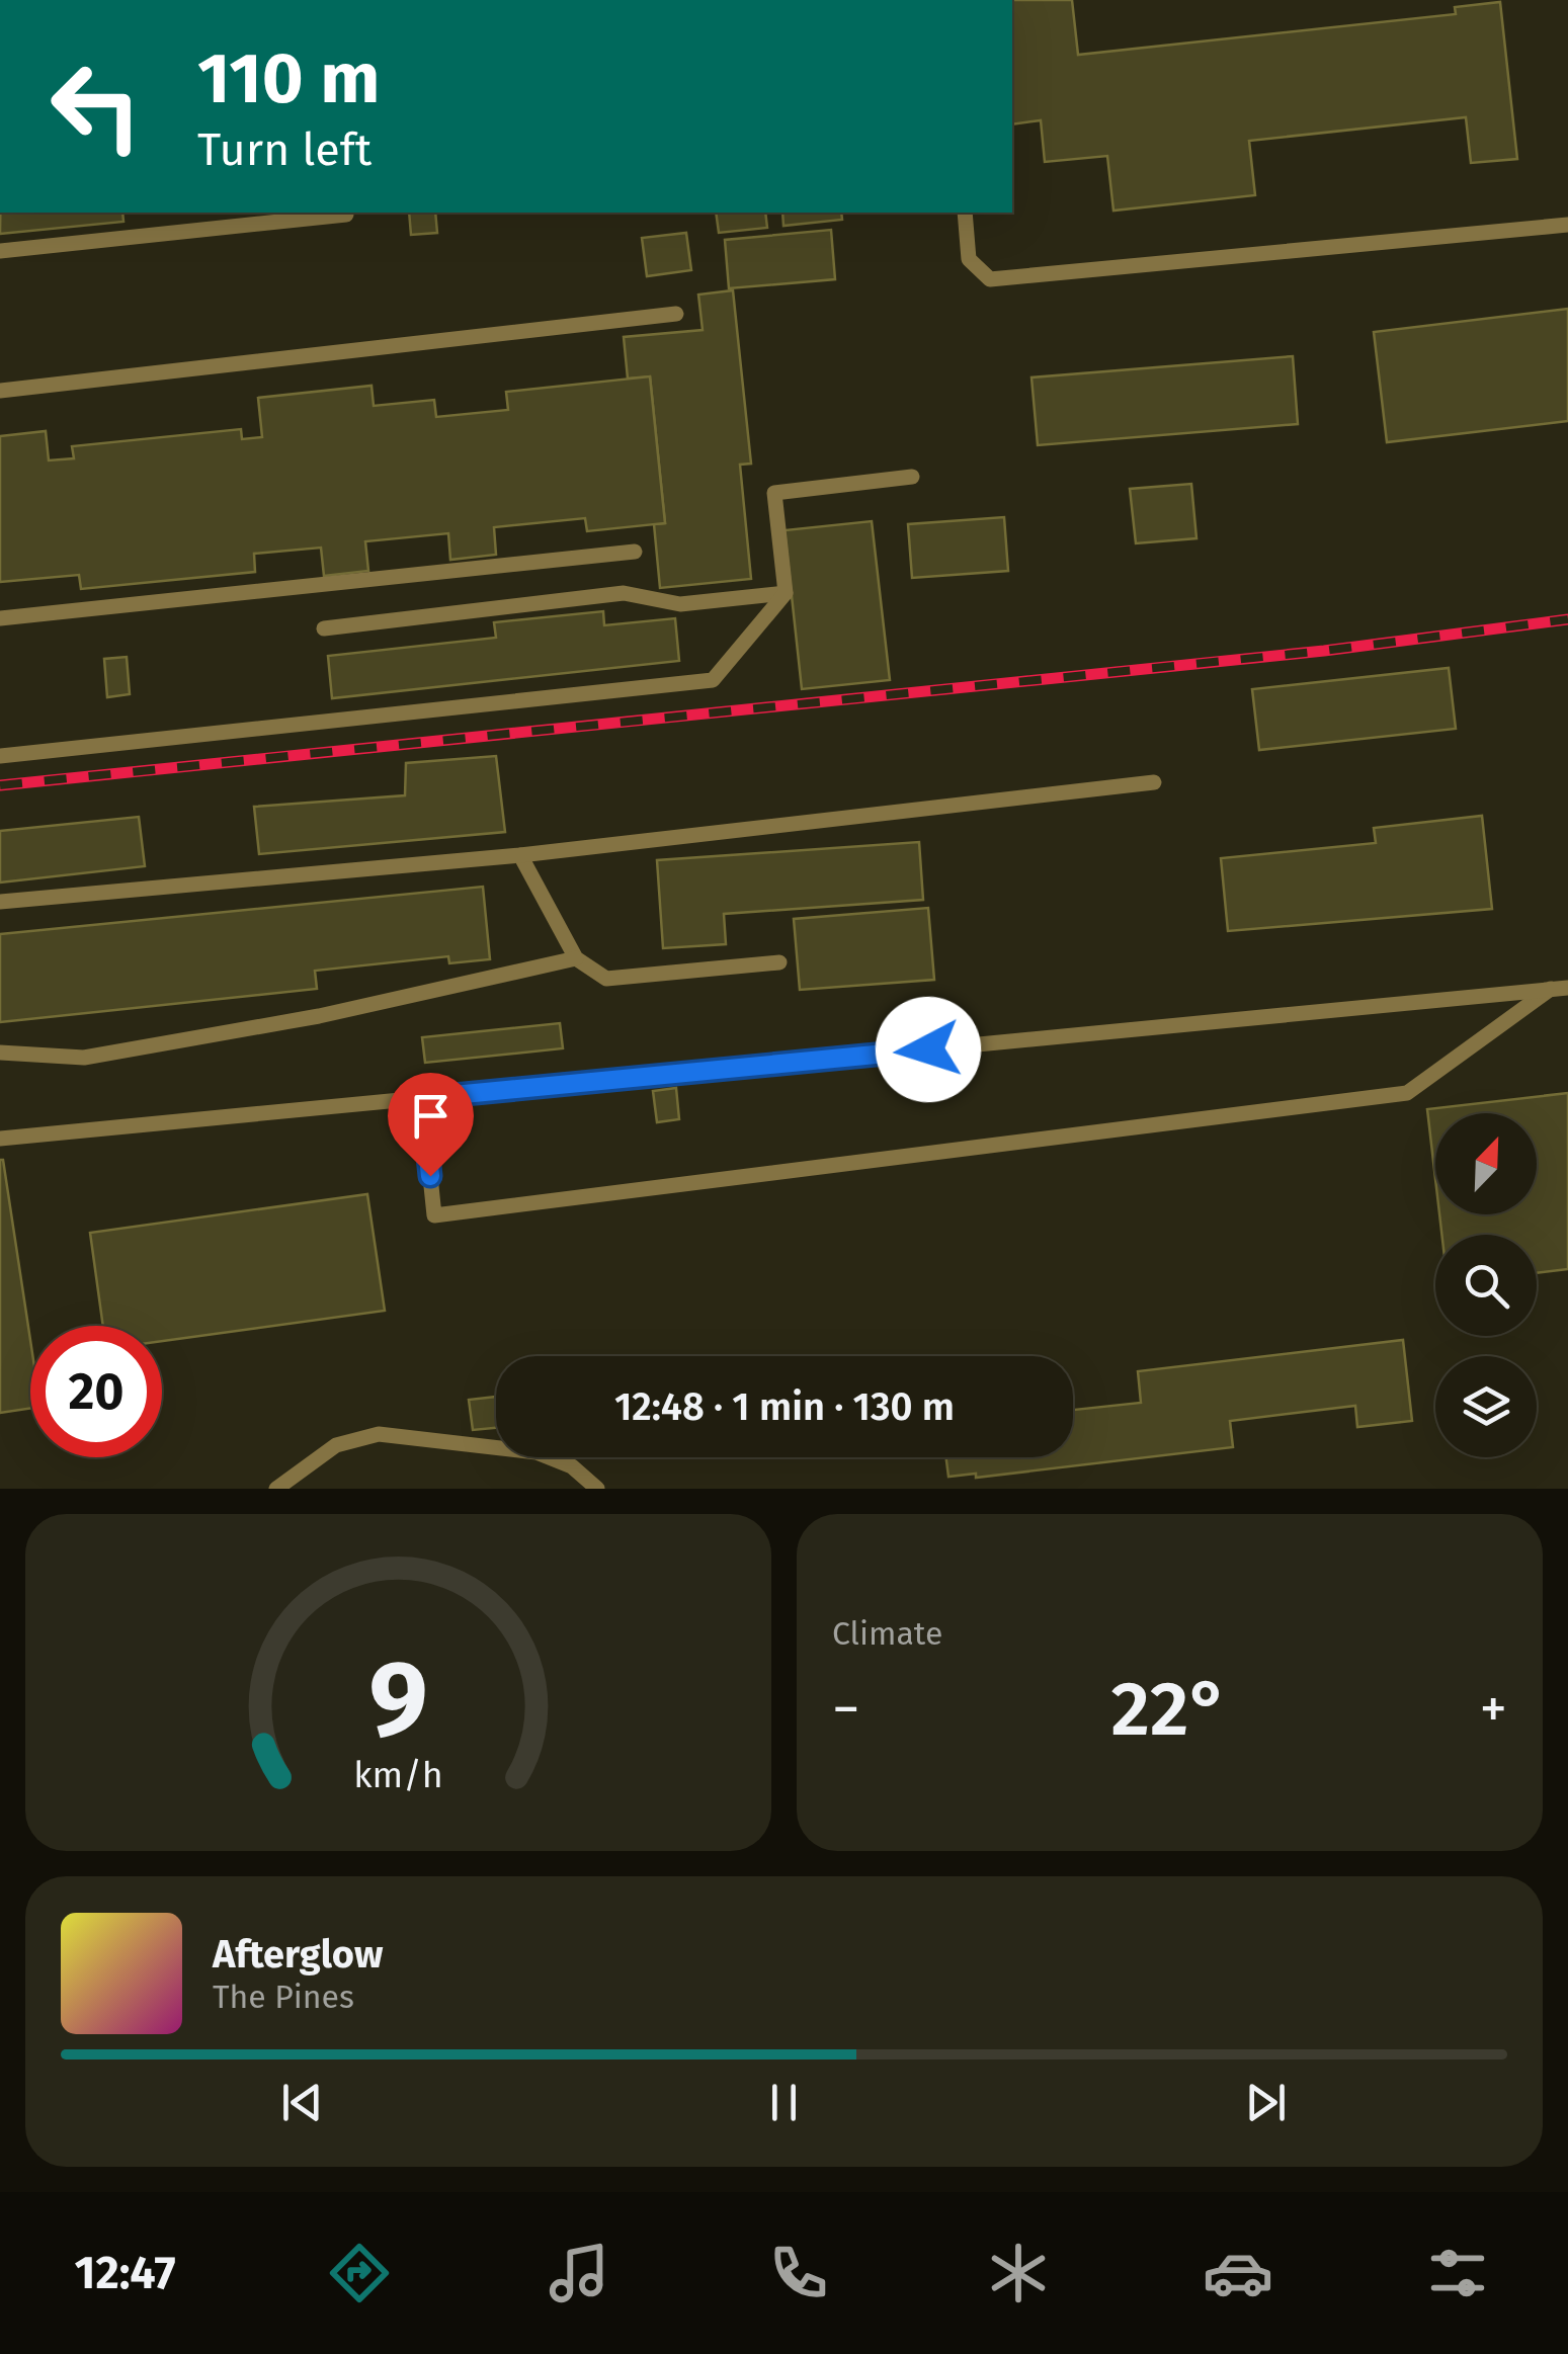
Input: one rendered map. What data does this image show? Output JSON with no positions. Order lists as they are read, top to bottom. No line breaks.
{"north":"top right","page":{"turn":["110 m","Turn left"],"limit":"20","trip":"12:48 · 1 min · 130 m","tile":"Climate","heat":["−","22°","+"],"song":["Afterglow","The Pines"],"tabs":"12:47","gauge":["9","km/h"]}}
